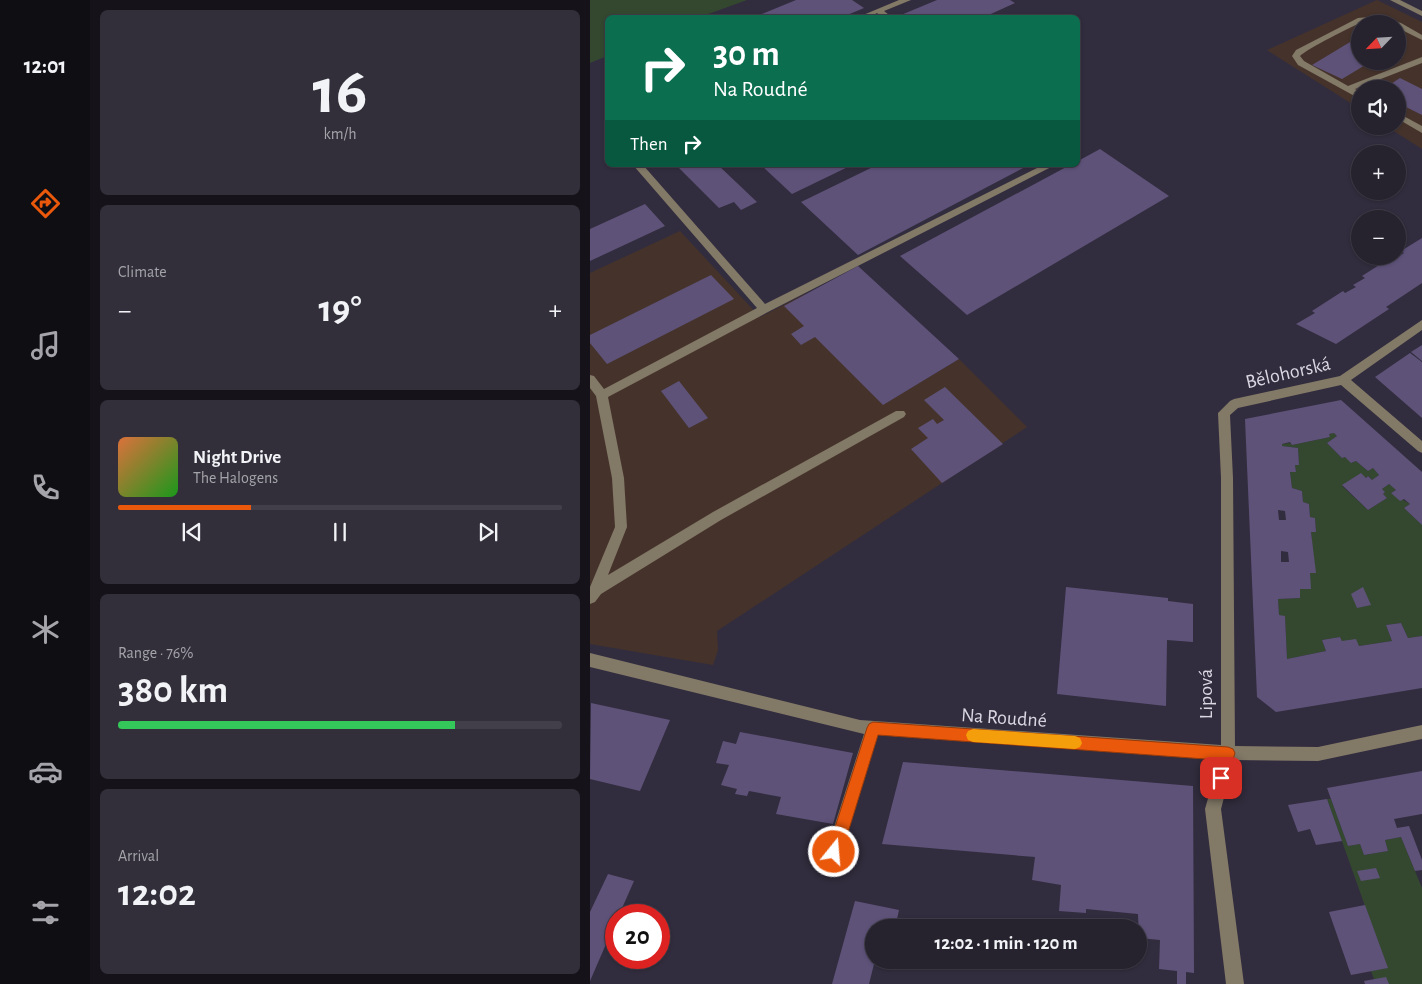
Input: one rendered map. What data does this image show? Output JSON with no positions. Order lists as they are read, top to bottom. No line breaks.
{"streets":{"street":["Bělohorská","Lipová","Na Roudné"]},"crossings":[["Bělohorská","Lipová"],["Lipová","Na Roudné"]],"north":"bottom left","page":{"tabs":"12:01","tile":[["16","km/h"],"Climate",["Range · 76%","380 km"],["Arrival","12:02"]],"map_buttons":["+","−"],"turn":["30 m","Na Roudné"],"then":"Then","heat":["−","19°","+"],"song":["Night Drive","The Halogens"],"limit":"20","trip":"12:02 · 1 min · 120 m"}}
